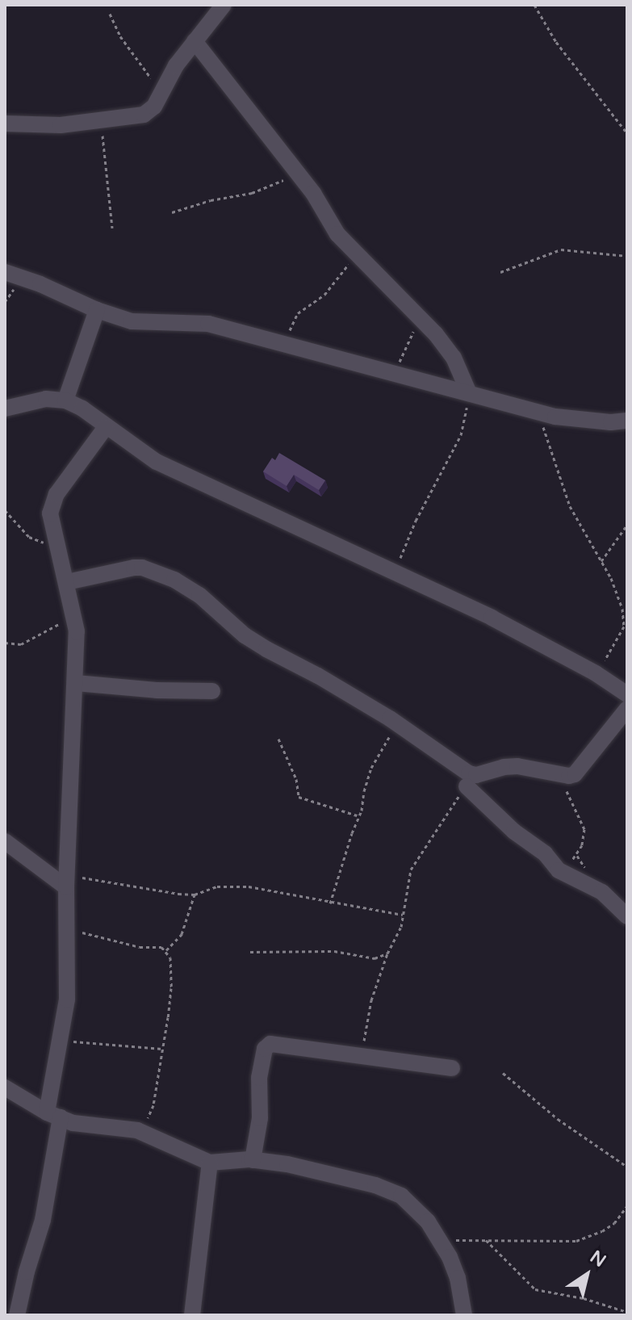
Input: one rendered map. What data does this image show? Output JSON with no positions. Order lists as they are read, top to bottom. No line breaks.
{"north":"top right"}
